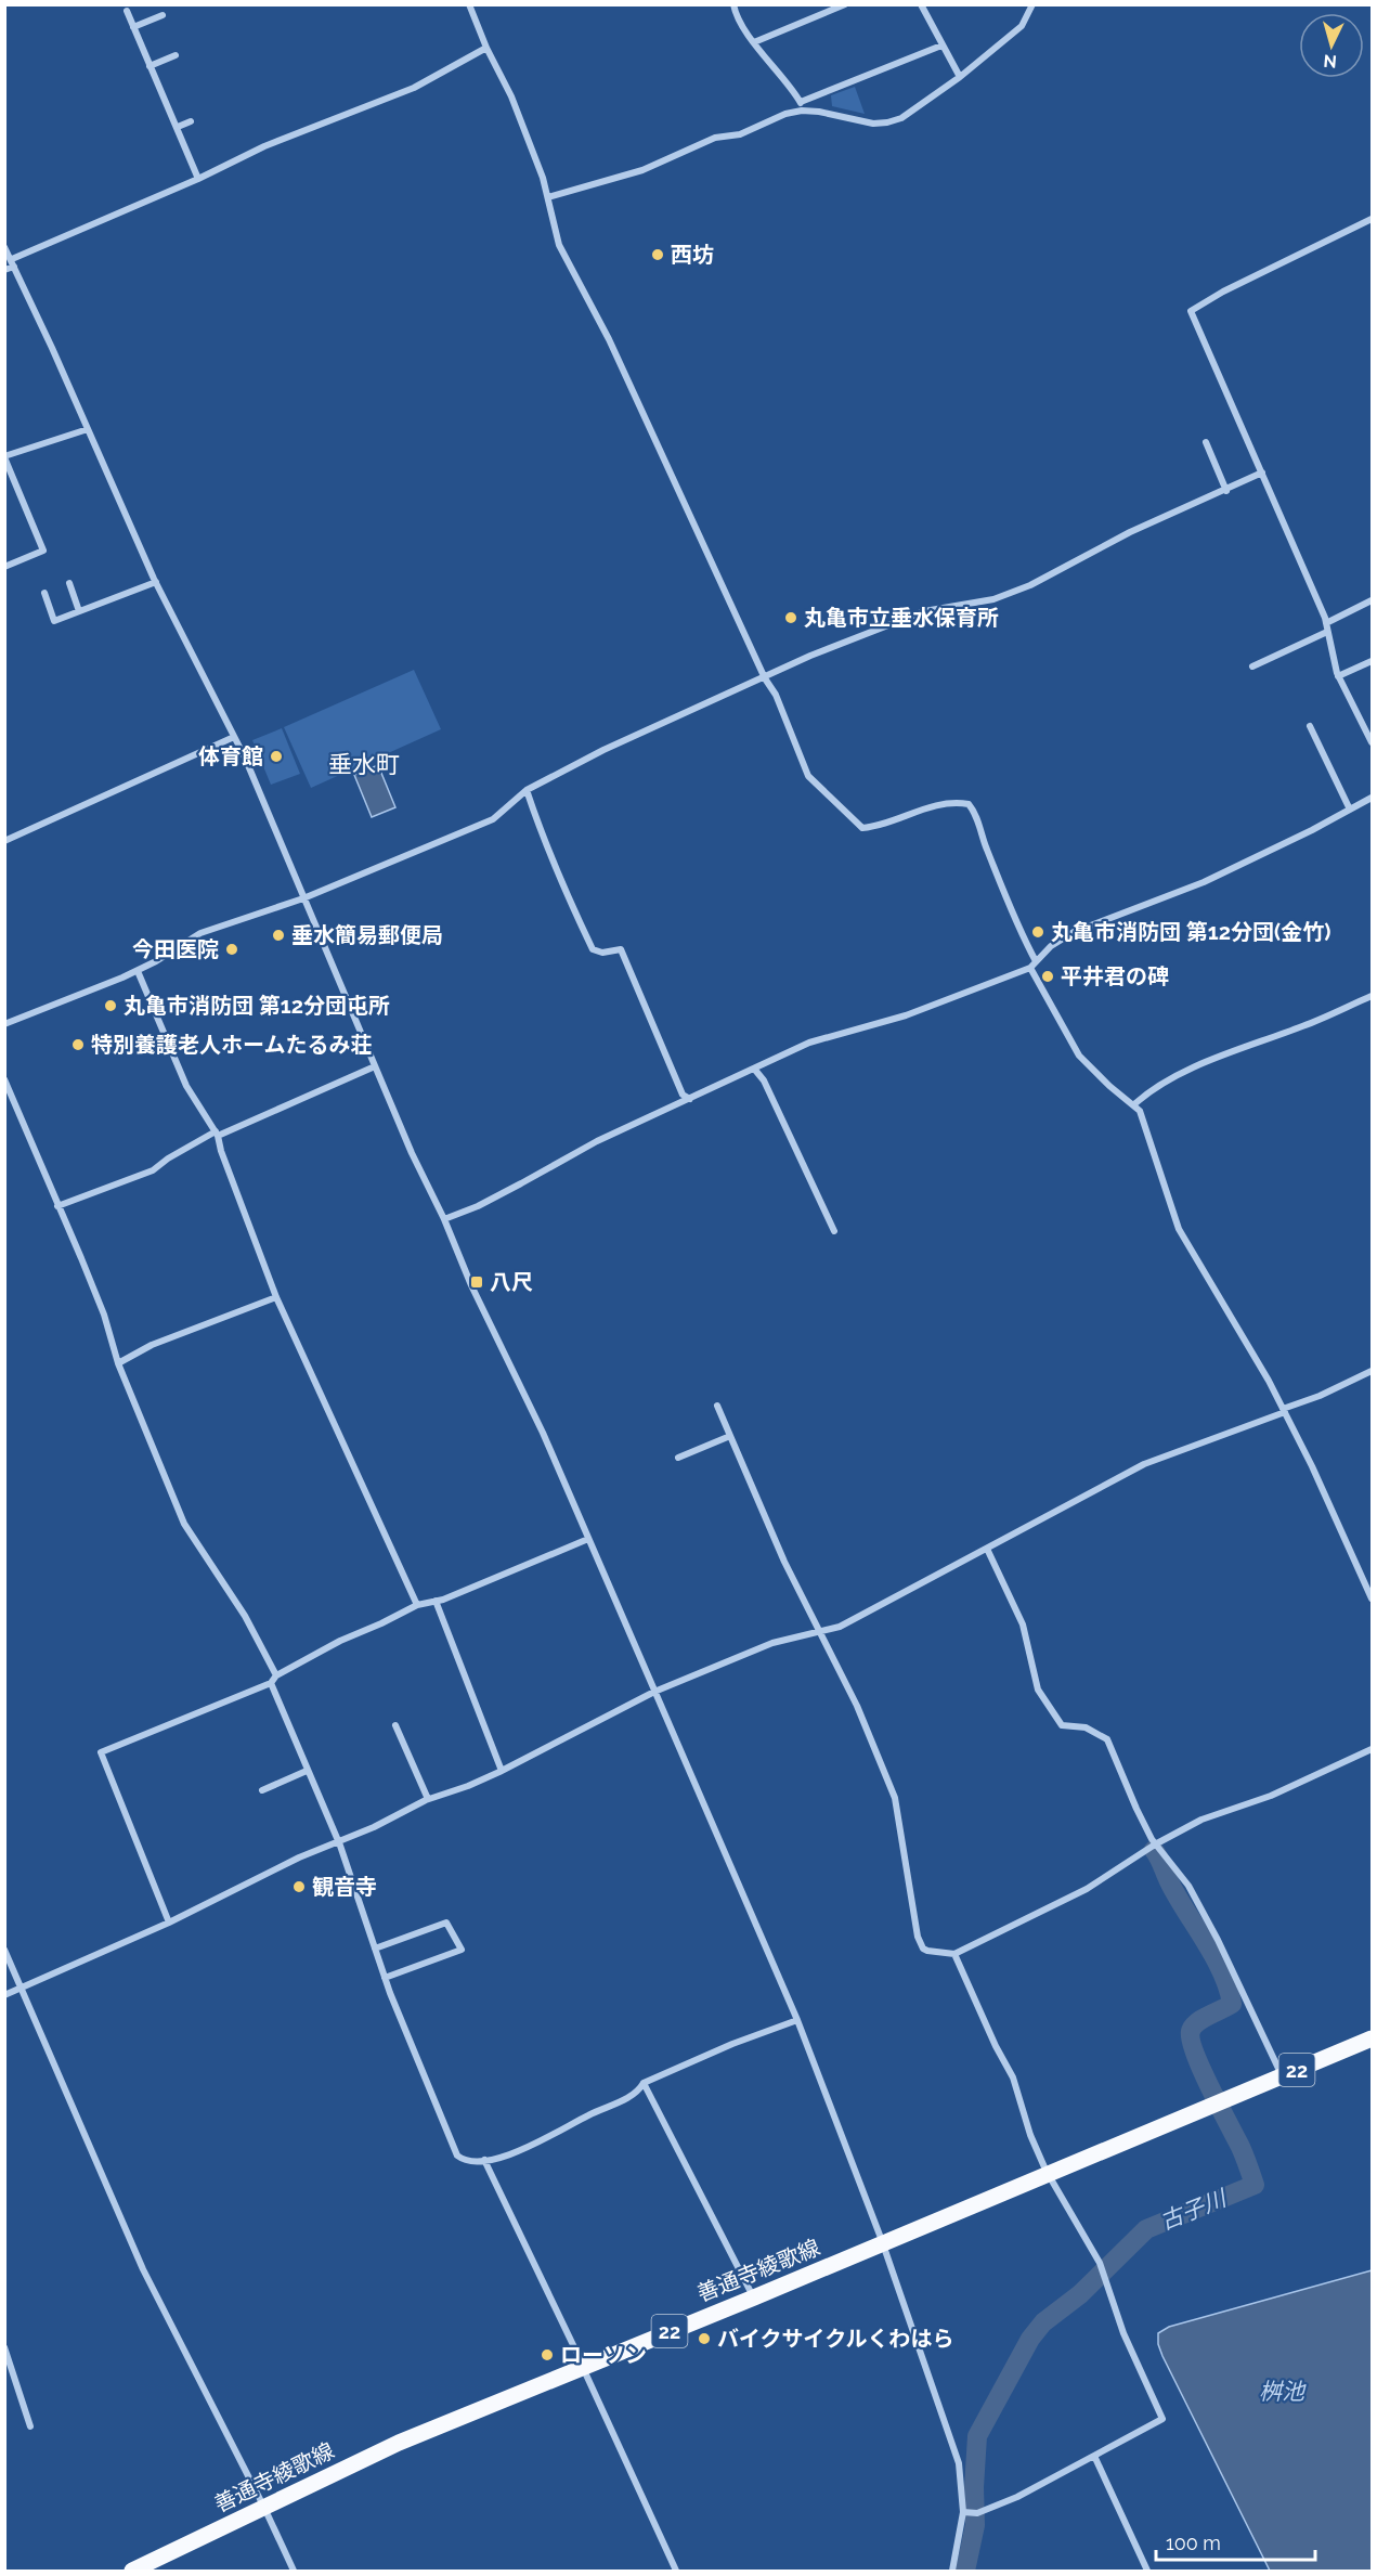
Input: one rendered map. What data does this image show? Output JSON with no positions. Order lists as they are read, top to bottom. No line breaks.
{"streets":{"main road":["22","善通寺綾歌線"]},"districts":["垂水町"],"water":["古子川","桝池"],"places":{"other":["西坊","丸亀市立垂水保育所","体育館","丸亀市消防団 第12分団(金竹)","垂水簡易郵便局","今田医院","平井君の碑","丸亀市消防団 第12分団屯所","特別養護老人ホームたるみ荘","観音寺","バイクサイクルくわはら","ローソン"],"transit":["八尺"]},"scale_bar":"100 m","north":"bottom"}
